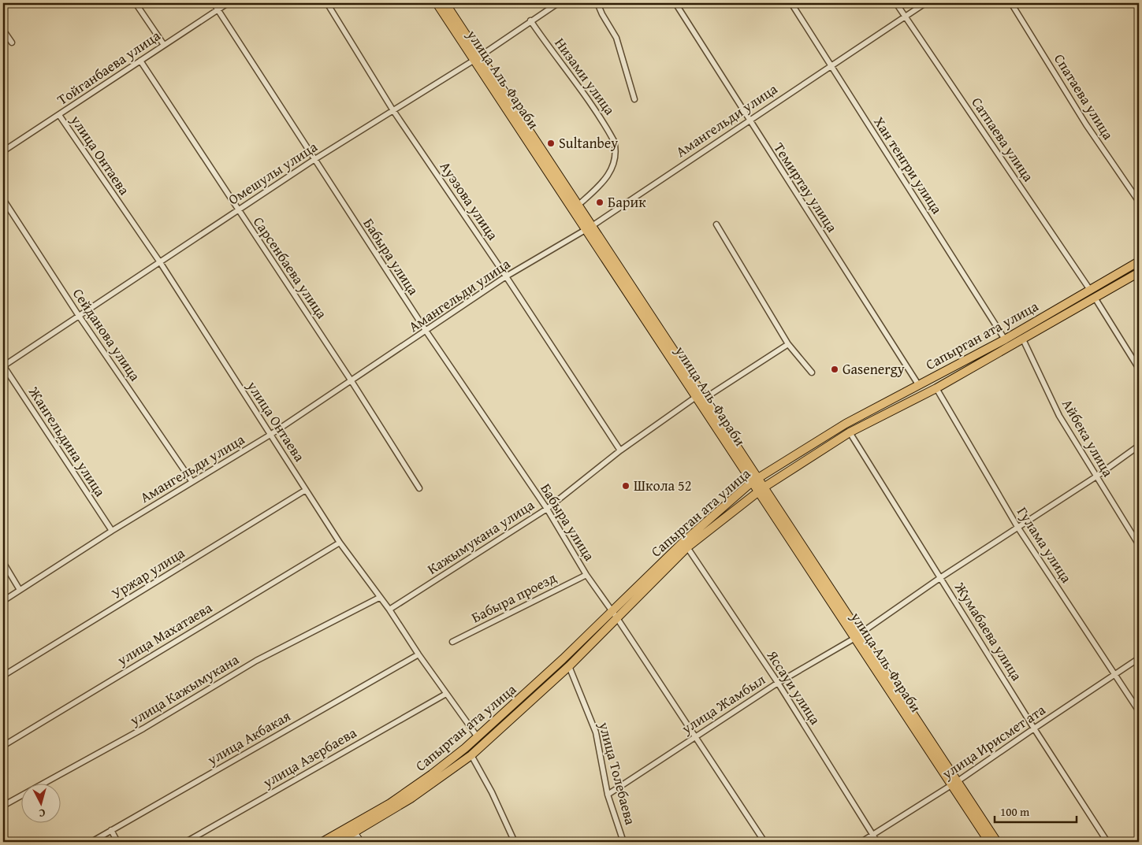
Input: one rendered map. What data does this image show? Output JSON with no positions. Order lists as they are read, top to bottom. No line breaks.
{"streets":{"main road":["улица Аль-Фараби","Сапырган ата улица"],"street":["Тойганбаева улица","Низами улица","Спатаева улица","Амангельди улица","Сатпаева улица","улица Онтаева","Хан тенгри улица","Омешулы улица","Темиртау улица","Ауэзова улица","Бабыра улица","Сарсенбаева улица","Сейданова улица","Айбека улица","Жангельдина улица","Кажымукана улица","Гулама улица","Уржар улица","Бабыра проезд","Жумабаева улица","улица Махатаева","Яссауи улица","улица Кажымукана","улица Жамбыл","улица Акбакая","улица Ирисмет ата","улица Азербаева","улица Толебаева"]},"crossings":[["Тойганбаева улица","улица Онтаева"],["Тойганбаева улица","Бабыра улица"],["Тойганбаева улица","Сарсенбаева улица"],["Низами улица","улица Аль-Фараби"],["Низами улица","Омешулы улица"],["улица Аль-Фараби","Амангельди улица"],["улица Аль-Фараби","Омешулы улица"],["улица Аль-Фараби","Сапырган ата улица"],["улица Аль-Фараби","Кажымукана улица"],["улица Аль-Фараби","улица Жамбыл"],["улица Аль-Фараби","улица Ирисмет ата"],["Амангельди улица","Сатпаева улица"],["Амангельди улица","улица Онтаева"],["Амангельди улица","Хан тенгри улица"],["Амангельди улица","Темиртау улица"],["Амангельди улица","Ауэзова улица"],["Амангельди улица","Бабыра улица"],["Амангельди улица","Сарсенбаева улица"],["Амангельди улица","Сейданова улица"],["Амангельди улица","Жангельдина улица"],["Сатпаева улица","Сапырган ата улица"],["улица Онтаева","Омешулы улица"],["улица Онтаева","Сапырган ата улица"],["улица Онтаева","Кажымукана улица"],["улица Онтаева","Уржар улица"],["улица Онтаева","улица Махатаева"],["улица Онтаева","улица Кажымукана"],["улица Онтаева","улица Акбакая"],["улица Онтаева","улица Азербаева"],["Хан тенгри улица","Сапырган ата улица"],["Омешулы улица","Ауэзова улица"],["Омешулы улица","Бабыра улица"],["Омешулы улица","Сарсенбаева улица"],["Омешулы улица","Сейданова улица"],["Омешулы улица","Жангельдина улица"],["Темиртау улица","Сапырган ата улица"],["Ауэзова улица","Кажымукана улица"],["Бабыра улица","Сапырган ата улица"],["Бабыра улица","Кажымукана улица"],["Бабыра улица","Бабыра проезд"],["Бабыра улица","улица Жамбыл"],["Сапырган ата улица","Айбека улица"],["Сапырган ата улица","Гулама улица"],["Сапырган ата улица","Жумабаева улица"],["Сапырган ата улица","Яссауи улица"],["Сапырган ата улица","улица Толебаева"],["Айбека улица","улица Жамбыл"],["Гулама улица","улица Жамбыл"],["Гулама улица","улица Ирисмет ата"],["Жумабаева улица","улица Жамбыл"],["Жумабаева улица","улица Ирисмет ата"],["Яссауи улица","улица Жамбыл"],["Яссауи улица","улица Ирисмет ата"],["улица Жамбыл","улица Толебаева"]],"places":["Sultanbey","Барик","Gasenergy","Школа 52"],"scale_bar":"100 m","north":"bottom"}
